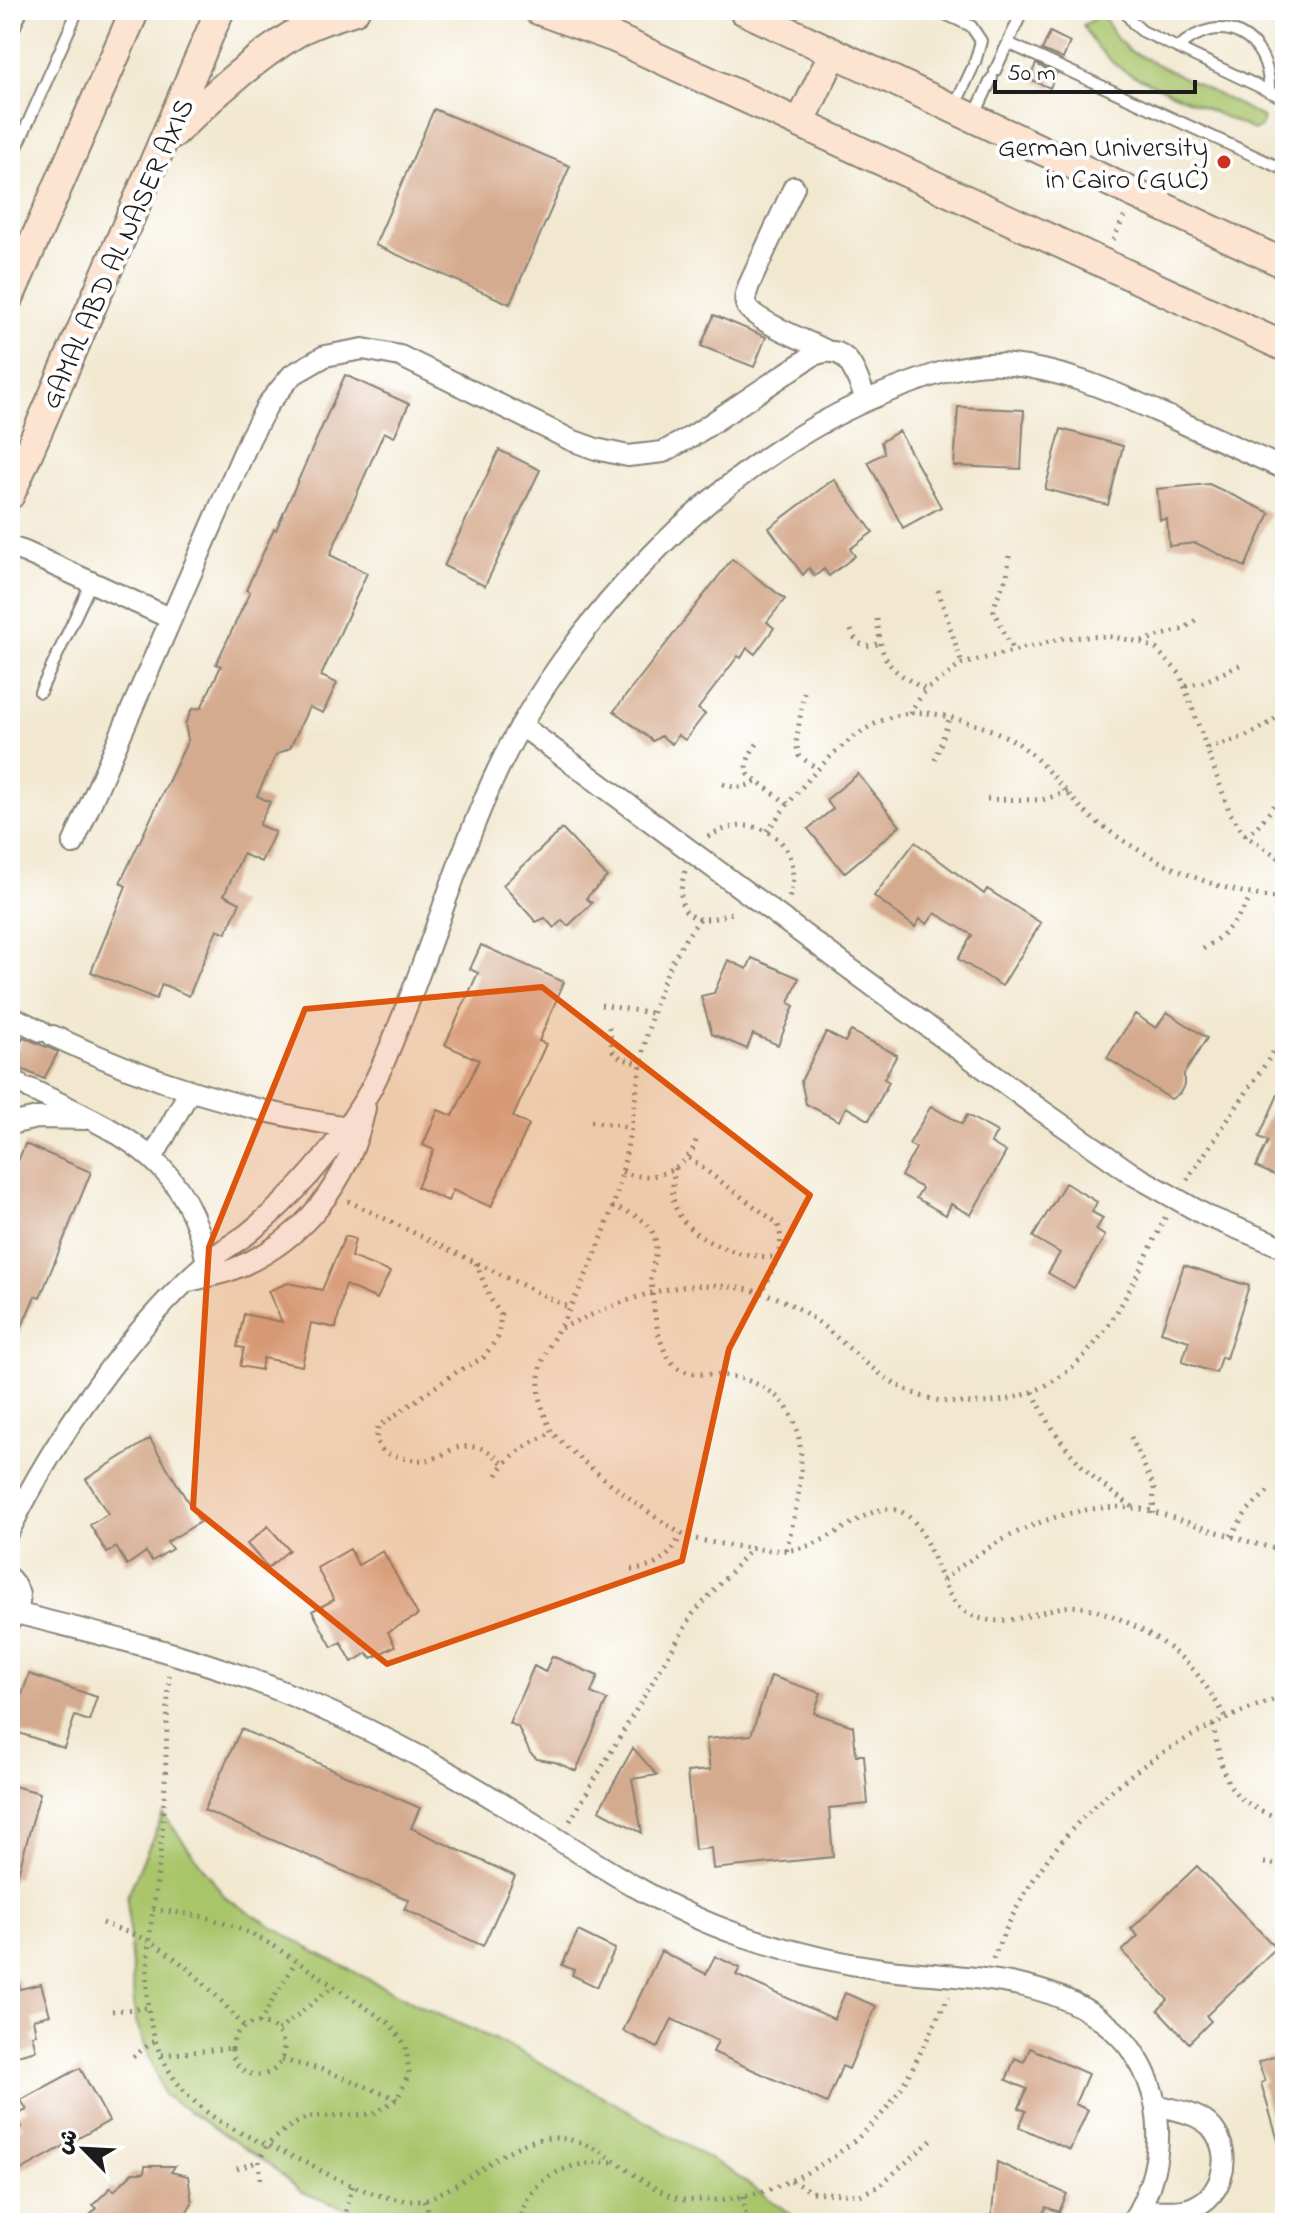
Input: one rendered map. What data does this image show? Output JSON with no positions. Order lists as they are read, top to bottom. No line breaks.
{"streets":{"main road":["GAMAL ABD AL NASER AXIS"]},"places":["German University in Cairo (GUC)"],"scale_bar":"50 m","north":"top left"}
